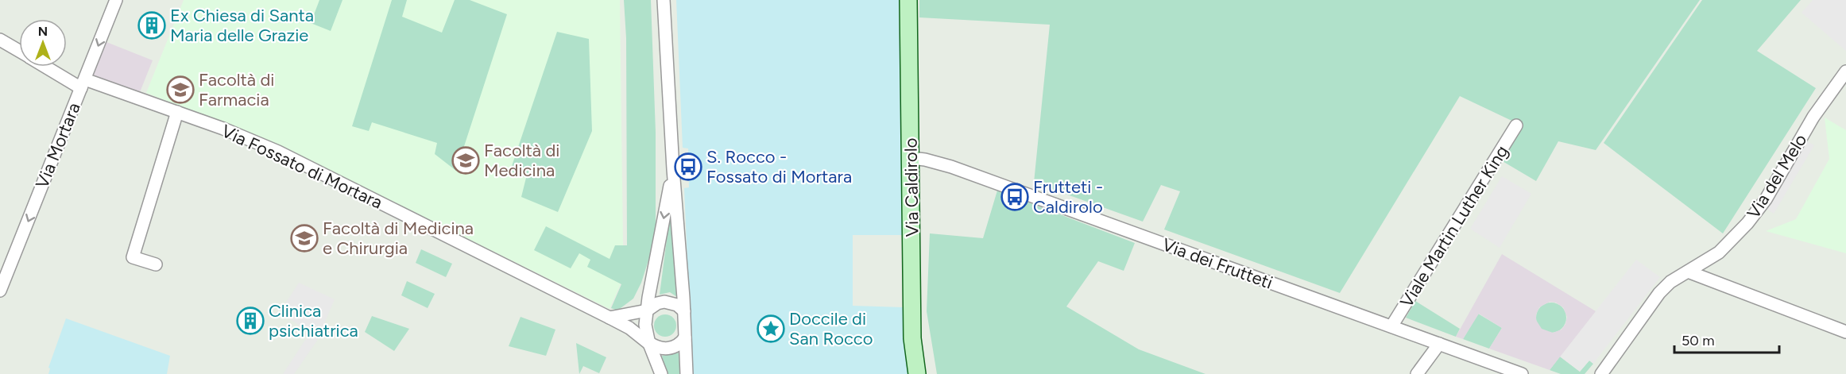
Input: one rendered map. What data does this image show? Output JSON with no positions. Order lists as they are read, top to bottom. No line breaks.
{"streets":{"main road":["Via Caldirolo"],"street":["Via Mortara","Via Fossato di Mortara","Via del Melo","Viale Martin Luther King","Via dei Frutteti"]},"crossings":[["Via Mortara","Via Fossato di Mortara"],["Via Caldirolo","Via dei Frutteti"],["Viale Martin Luther King","Via dei Frutteti"]],"one_way":["Via Mortara"],"places":{"building":["Ex Chiesa di Santa Maria delle Grazie","Clinica psichiatrica"],"school or university":["Facoltà di Farmacia","Facoltà di Medicina","Facoltà di Medicina e Chirurgia"],"bus stop":["S. Rocco - Fossato di Mortara","Frutteti - Caldirolo"],"place":["Doccile di San Rocco"]},"scale_bar":"50 m","north":"top"}
